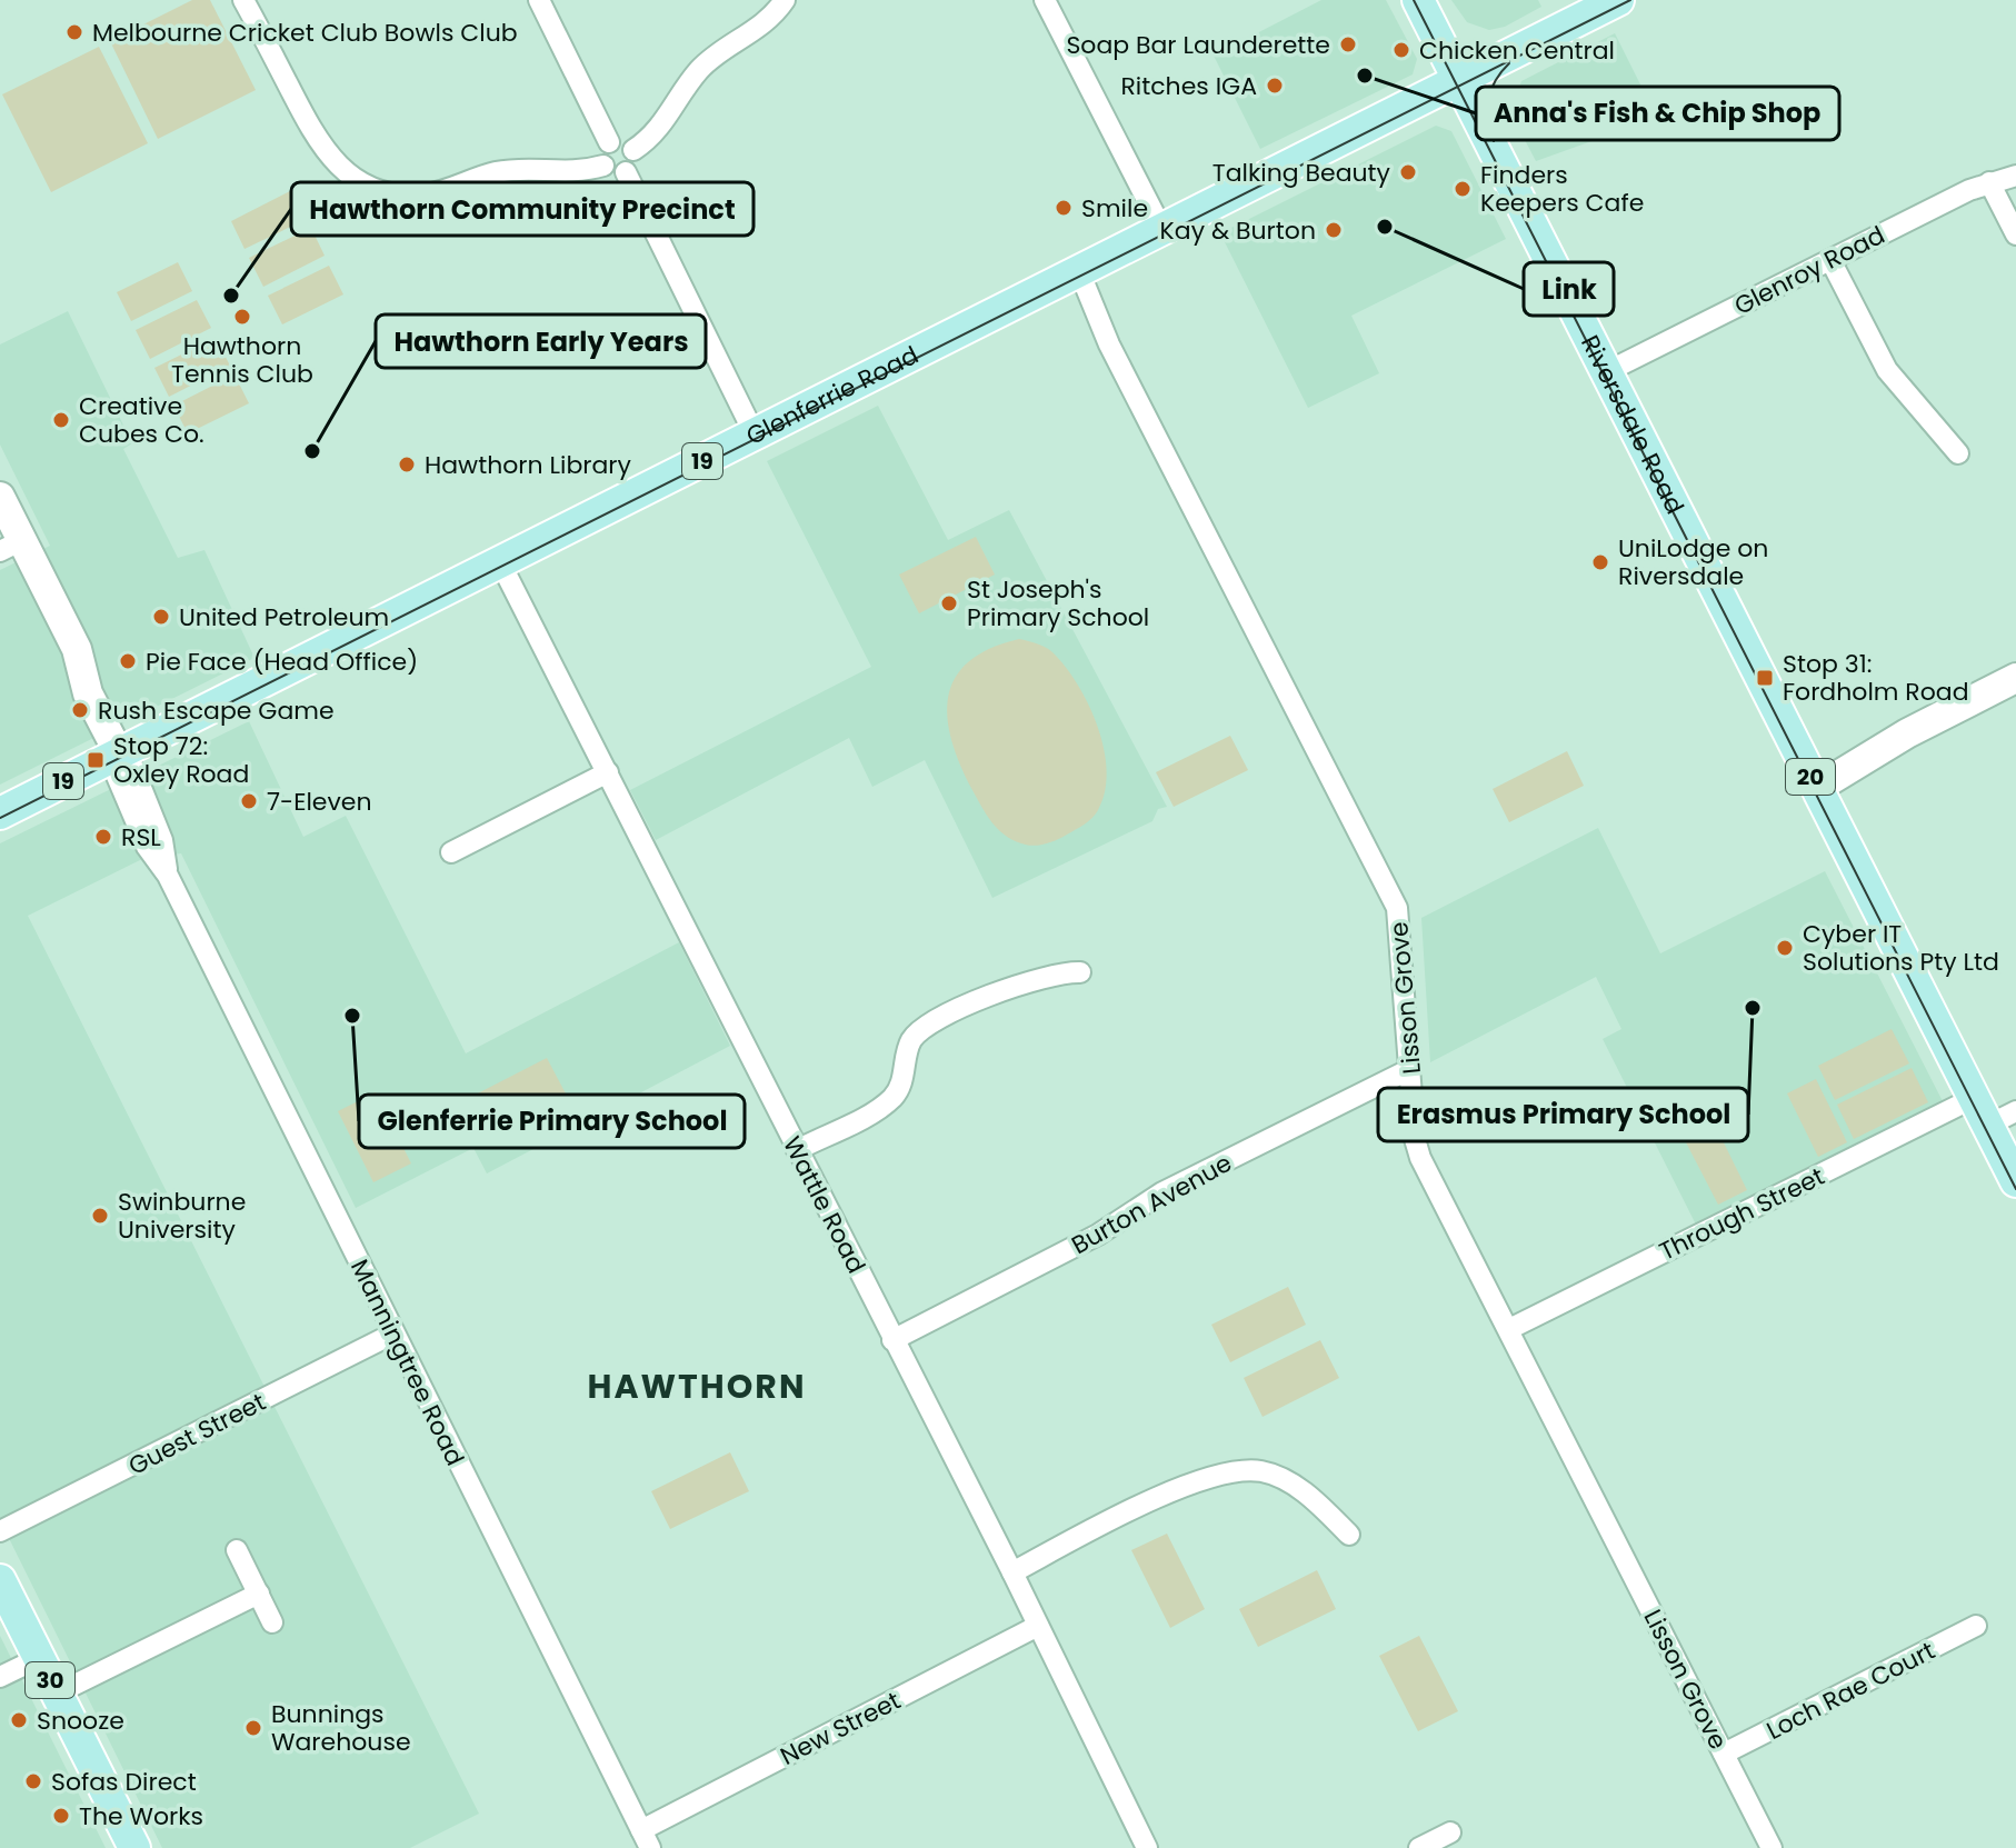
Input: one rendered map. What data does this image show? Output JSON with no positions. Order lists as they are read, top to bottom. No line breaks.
{"streets":{"main road":["Glenferrie Road","Riversdale Road","19","20","30"],"street":["Glenroy Road","Lisson Grove","Burton Avenue","Wattle Road","Through Street","Manningtree Road","Guest Street","Loch Rae Court","New Street"]},"crossings":[["Glenroy Road","Riversdale Road"],["Glenferrie Road","Riversdale Road"],["Glenferrie Road","Lisson Grove"],["Glenferrie Road","Wattle Road"],["Glenferrie Road","Manningtree Road"],["Riversdale Road","Through Street"],["Lisson Grove","Burton Avenue"],["Lisson Grove","Through Street"],["Lisson Grove","Loch Rae Court"],["Burton Avenue","Wattle Road"],["Wattle Road","New Street"],["Manningtree Road","Guest Street"],["Manningtree Road","New Street"]],"districts":["HAWTHORN"],"places":{"other":["Melbourne Cricket Club Bowls Club","Soap Bar Launderette","Chicken Central","Anna's Fish & Chip Shop","Ritches IGA","Talking Beauty","Finders Keepers Cafe","Smile","Link","Kay & Burton","Hawthorn Community Precinct","Hawthorn Tennis Club","Creative Cubes Co.","Hawthorn Early Years","Hawthorn Library","UniLodge on Riversdale","St Joseph's Primary School","United Petroleum","Pie Face (Head Office)","Rush Escape Game","7-Eleven","RSL","Cyber IT Solutions Pty Ltd","Erasmus Primary School","Glenferrie Primary School","Swinburne University","Snooze","Bunnings Warehouse","Sofas Direct","The Works"],"transit":["Stop 31: Fordholm Road","Stop 72: Oxley Road"]}}
